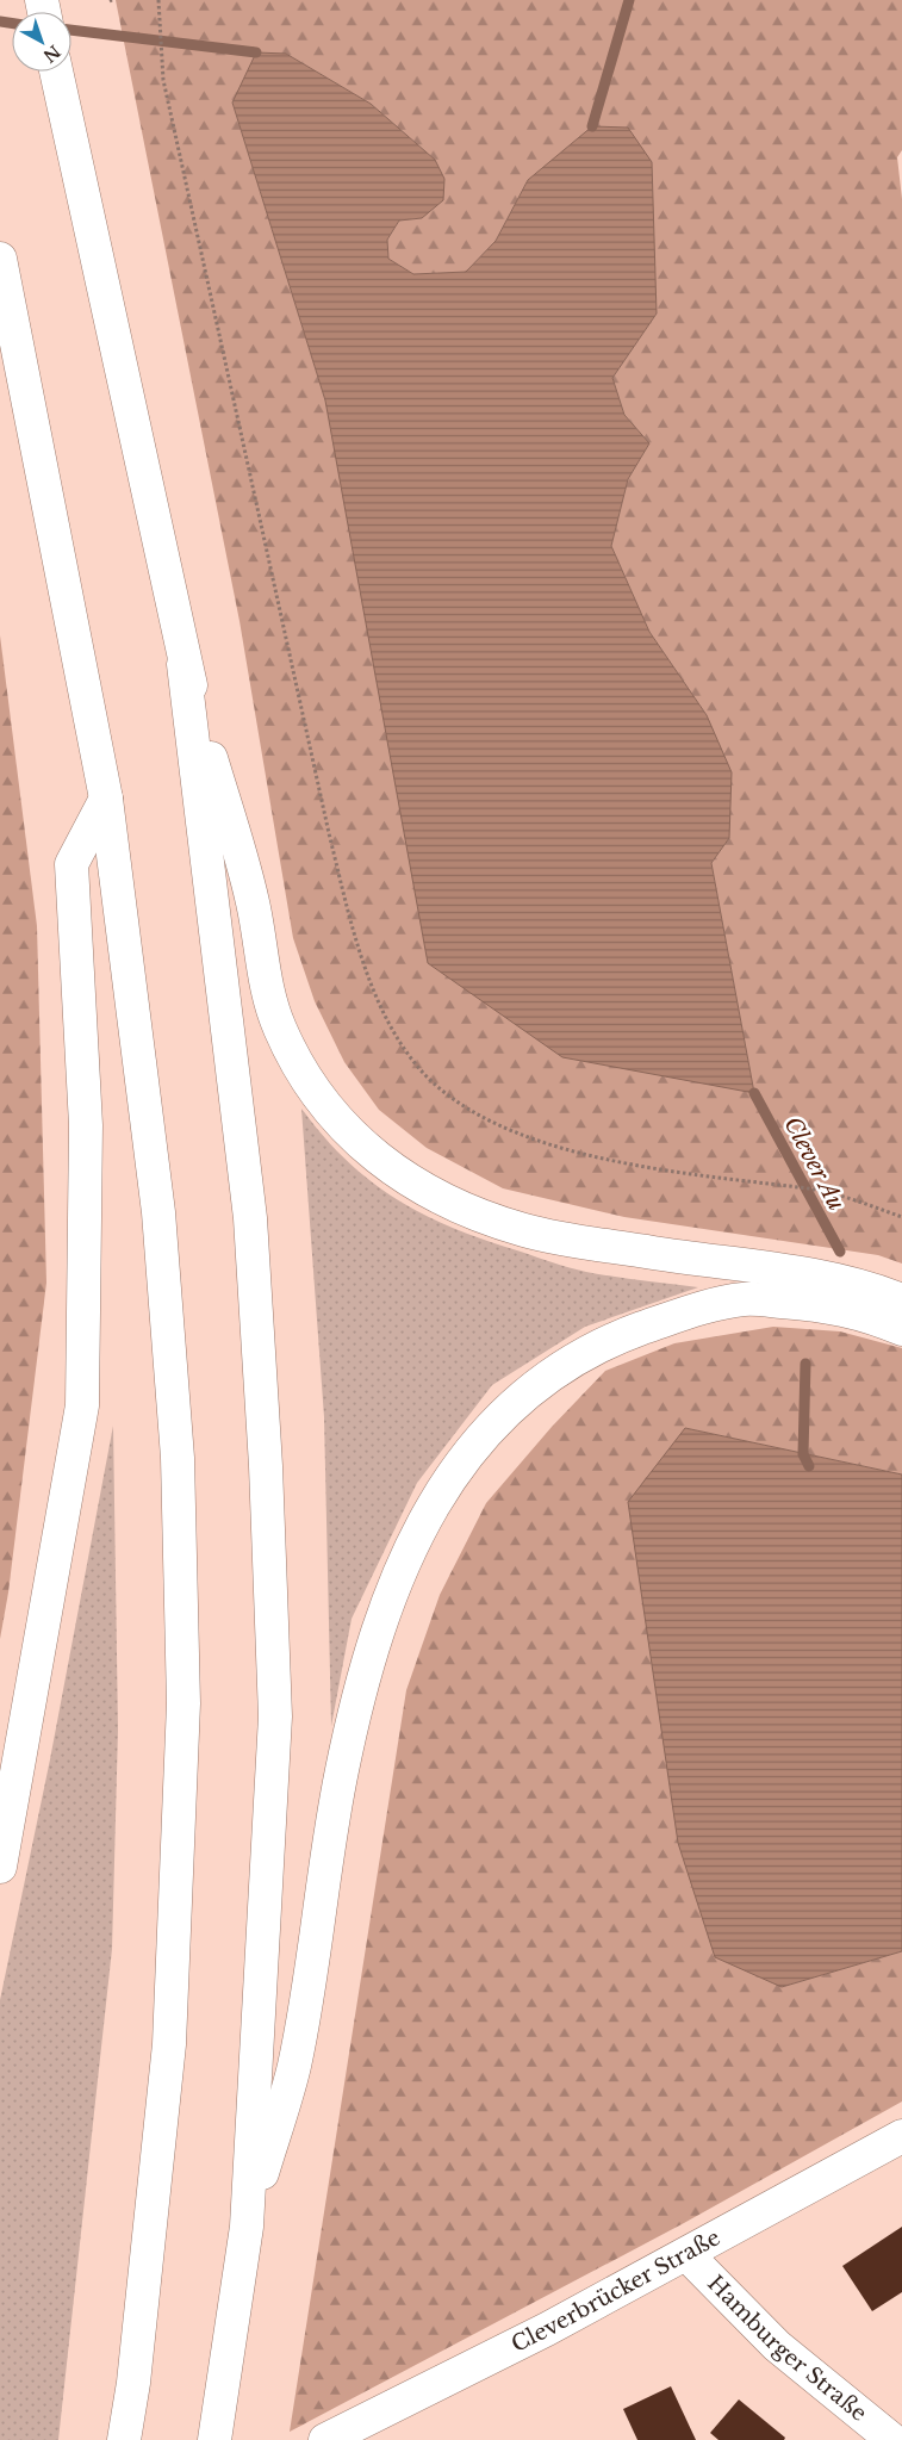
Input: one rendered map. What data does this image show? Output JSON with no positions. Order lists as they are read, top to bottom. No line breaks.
{"streets":{"main road":["Cleverbrücker Straße","Hamburger Straße"]},"crossings":[["Cleverbrücker Straße","Hamburger Straße"]],"water":["Clever Au"],"north":"bottom right"}
